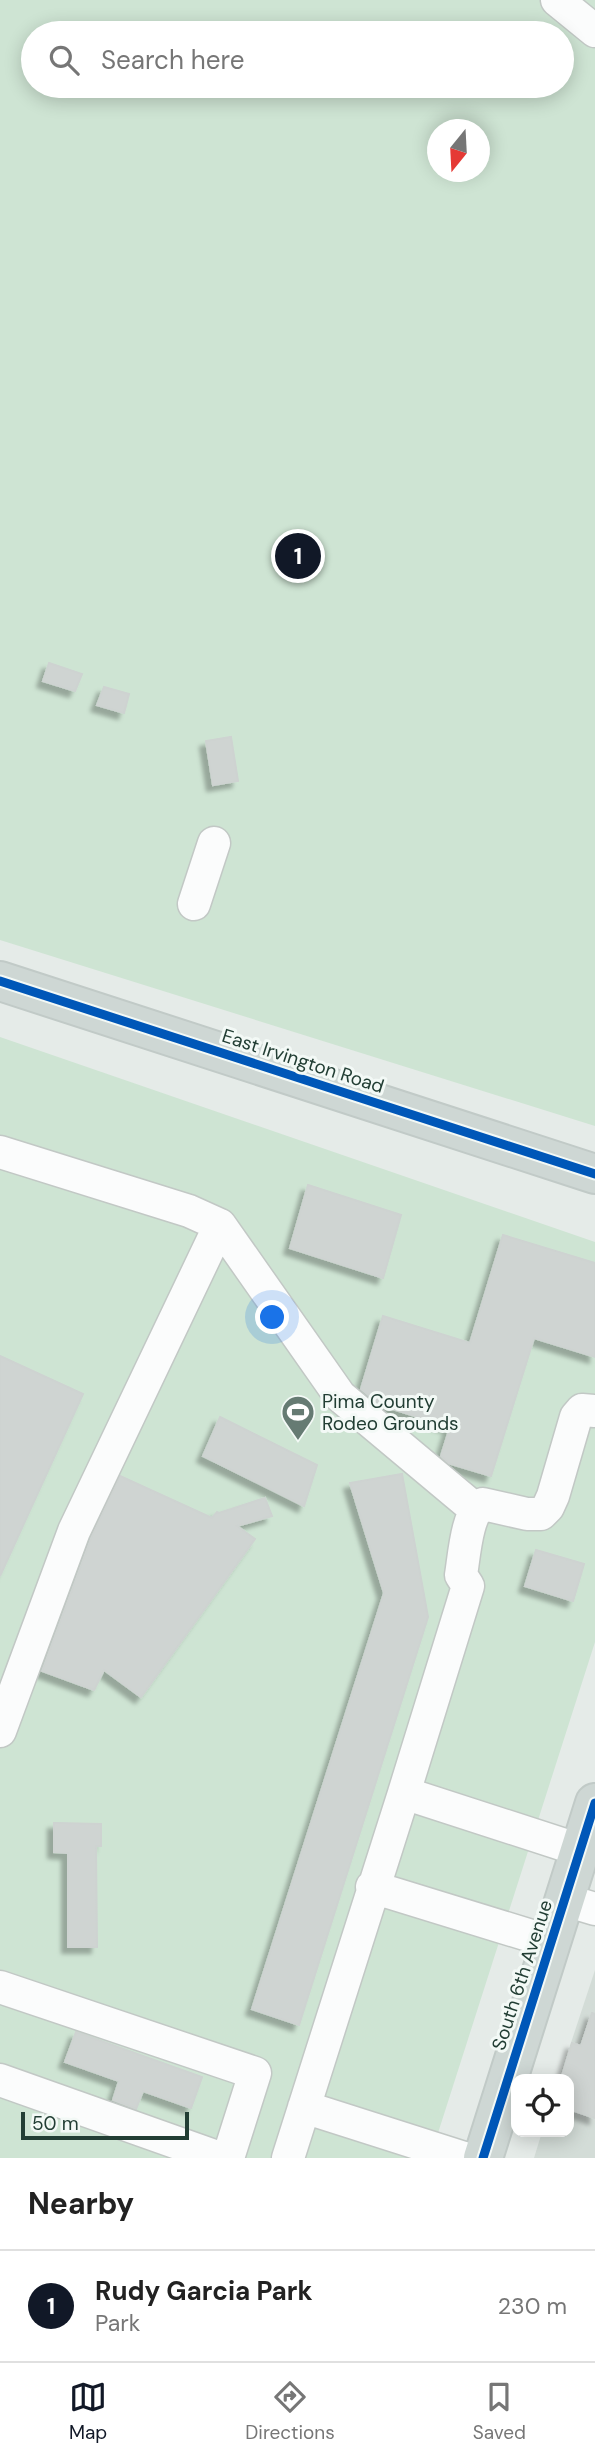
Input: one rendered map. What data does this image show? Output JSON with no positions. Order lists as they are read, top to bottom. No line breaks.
{"streets":{"main road":["East Irvington Road","South 6th Avenue"]},"places":{"sports":["Pima County Rodeo Grounds"]},"scale_bar":"50 m","north":"bottom","page":{"search":"Search here","pins":"1","scale":"50 m","heading":"Nearby","list":[{"mark":"1","name":"Rudy Garcia Park","note":"Park","value":"230 m"}],"nav":["Map","Directions","Saved"]}}
